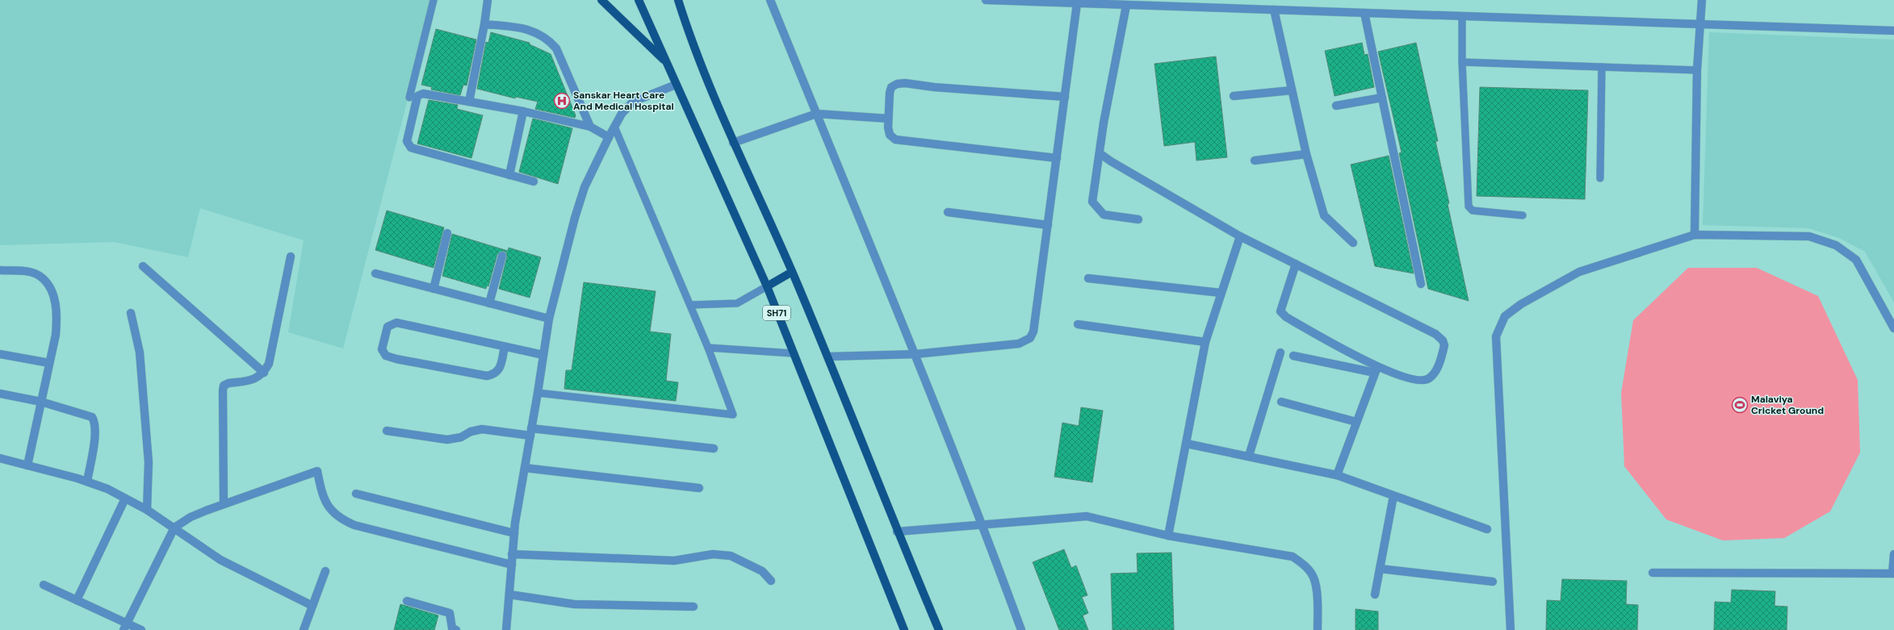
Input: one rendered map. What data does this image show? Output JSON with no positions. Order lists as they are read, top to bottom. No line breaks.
{"streets":{"main road":["SH71"]},"places":{"hospital":["Sanskar Heart Care And Medical Hospital"],"sports":["Malaviya Cricket Ground"]}}
